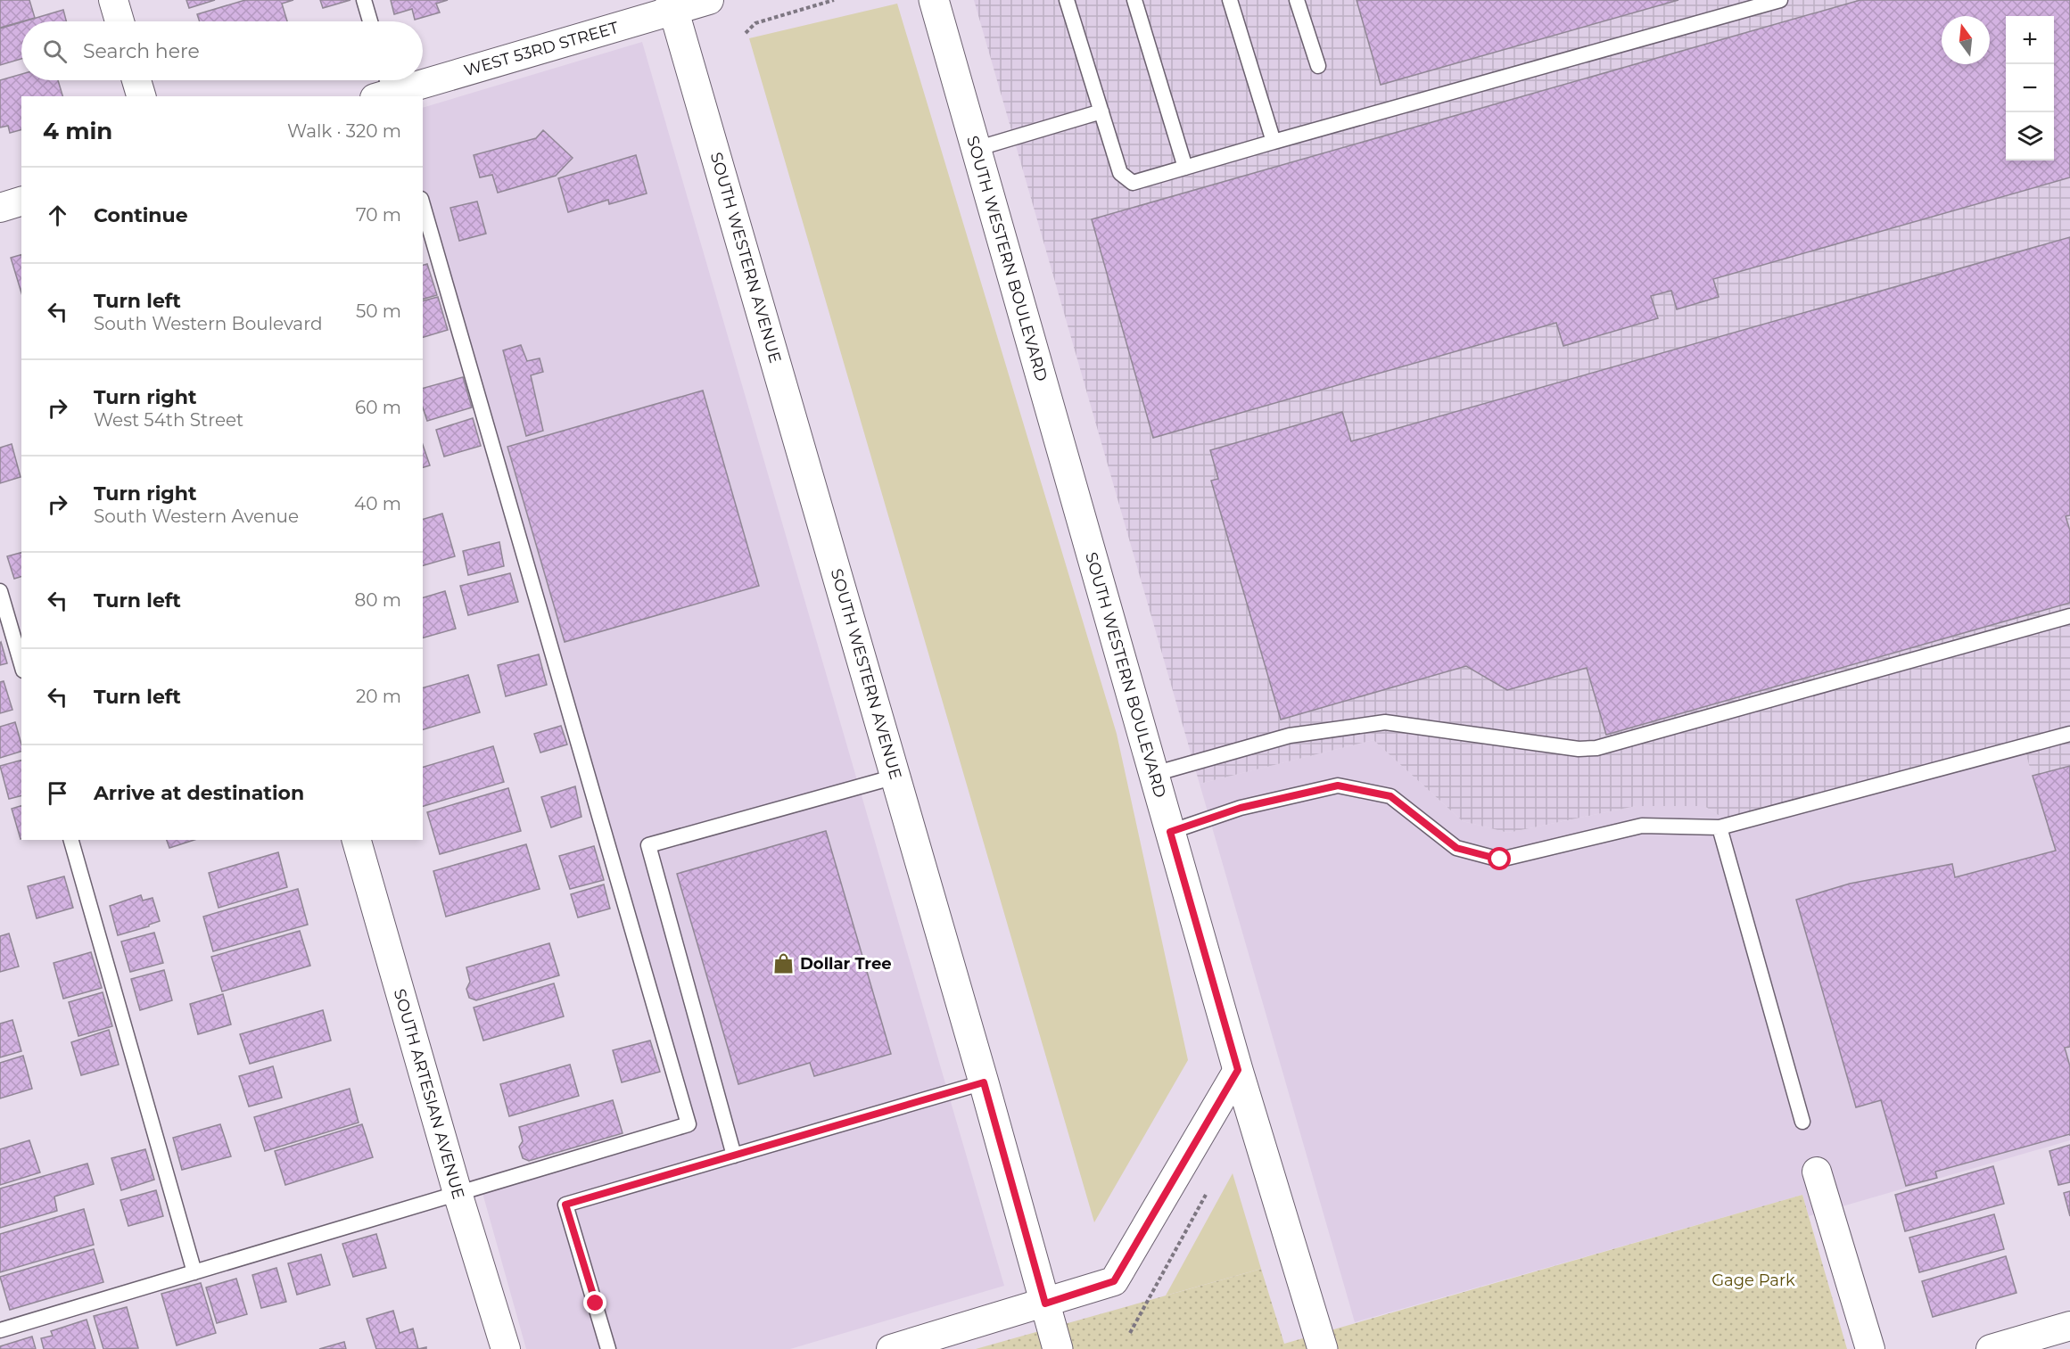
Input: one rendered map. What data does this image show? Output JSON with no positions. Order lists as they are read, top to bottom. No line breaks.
{"streets":{"street":["WEST 53RD STREET","SOUTH WESTERN AVENUE","SOUTH WESTERN BOULEVARD","SOUTH ARTESIAN AVENUE"]},"crossings":[["WEST 53RD STREET","SOUTH WESTERN AVENUE"]],"parks":["Gage Park"],"places":{"shop":["Dollar Tree"]},"north":"top","page":{"map_buttons":["+","−"],"search":"Search here","heading":["4 min","Walk · 320 m"],"list":[["Continue","70 m"],["Turn left","South Western Boulevard","50 m"],["Turn right","West 54th Street","60 m"],["Turn right","South Western Avenue","40 m"],["Turn left","80 m"],["Turn left","20 m"],"Arrive at destination"]}}
